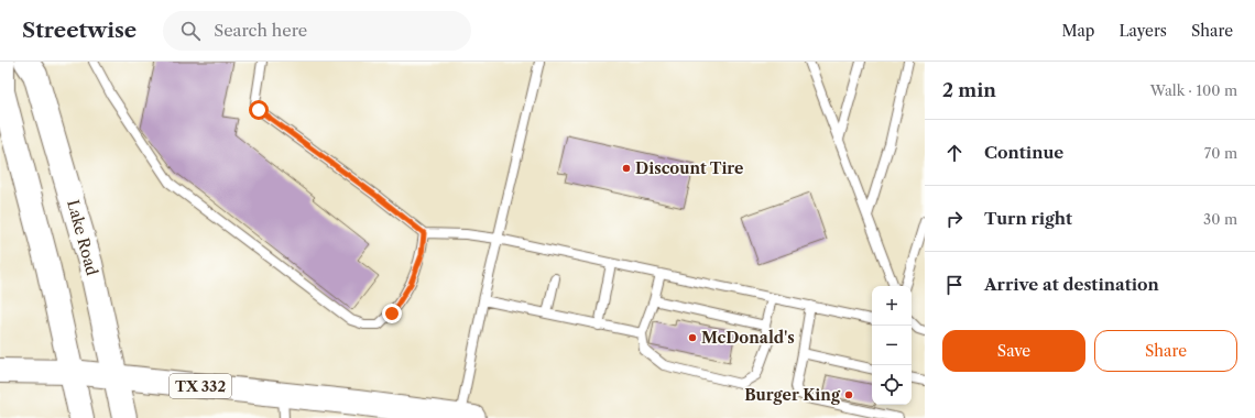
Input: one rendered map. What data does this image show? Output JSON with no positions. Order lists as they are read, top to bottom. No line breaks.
{"streets":{"street":["Lake Road","TX 332"]},"crossings":[["Lake Road","TX 332"]],"places":["Discount Tire","McDonald's","Burger King"],"page":{"header":"Streetwise","search":"Search here","nav":["Map","Layers","Share"],"heading":["2 min","Walk · 100 m"],"list":[["Continue","70 m"],["Turn right","30 m"],"Arrive at destination"],"map_buttons":["+","−"],"buttons":["Save","Share"]}}
